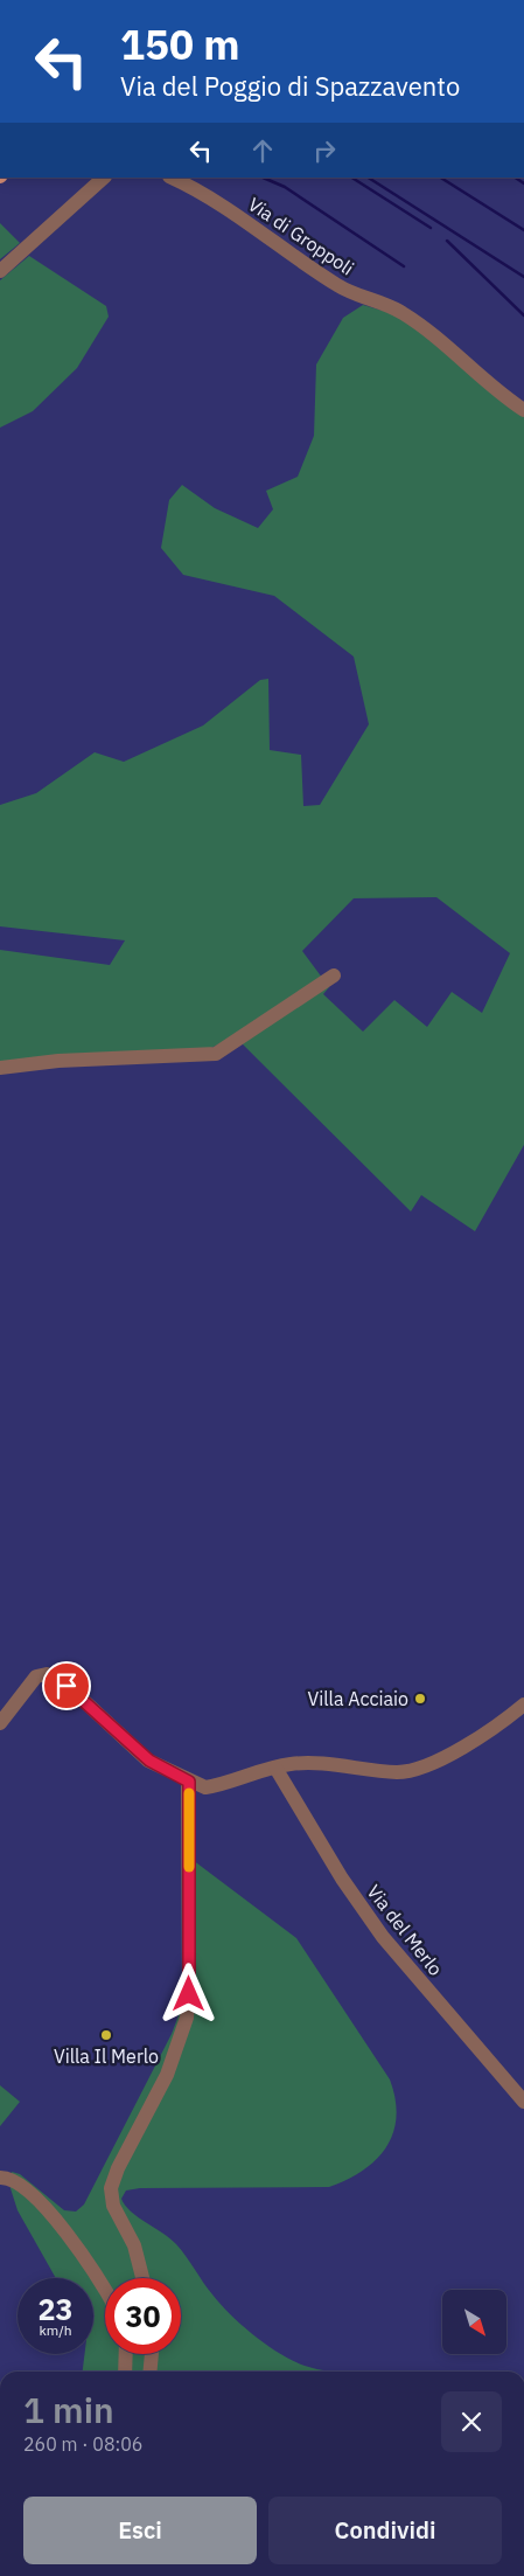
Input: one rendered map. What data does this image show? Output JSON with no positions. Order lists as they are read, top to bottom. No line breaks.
{"streets":{"street":["Via di Groppoli","Via del Merlo"]},"places":["Villa Acciaio","Villa Il Merlo"],"north":"bottom right","page":{"turn":["150 m","Via del Poggio di Spazzavento"],"speed":"23 km/h","limit":"30","heading":["1 min","260 m · 08:06"],"buttons":["Esci","Condividi"]}}
